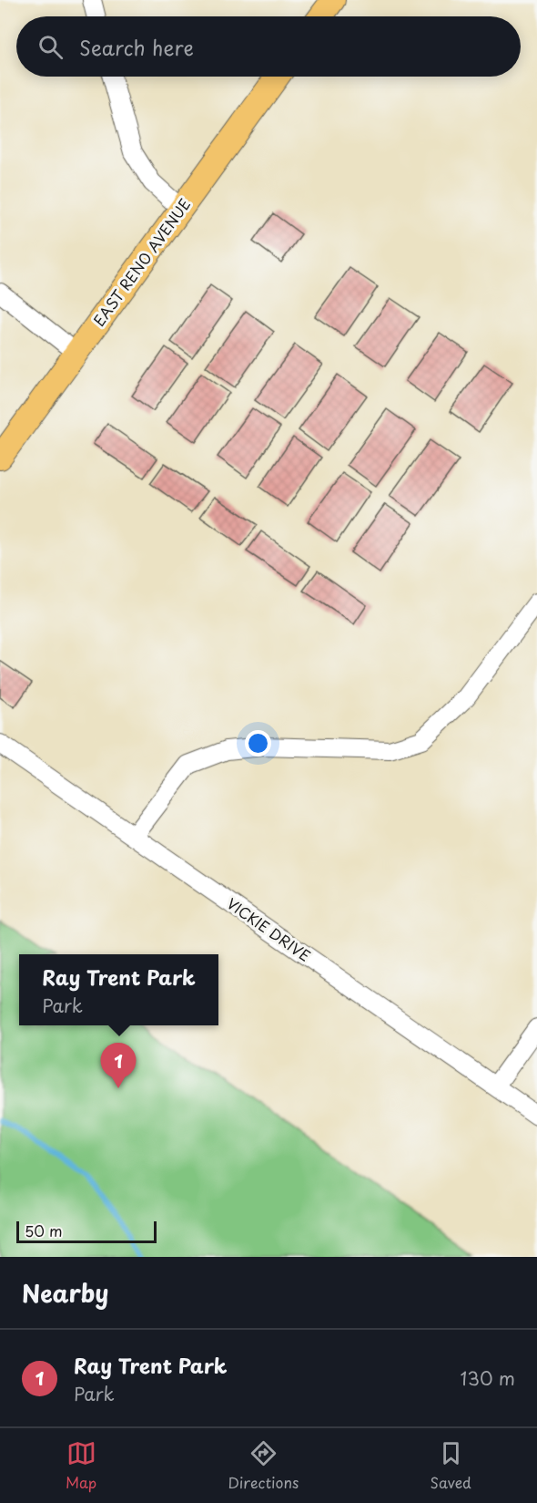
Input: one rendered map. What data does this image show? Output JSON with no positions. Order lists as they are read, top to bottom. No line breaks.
{"streets":{"main road":["EAST RENO AVENUE"],"street":["VICKIE DRIVE"]},"scale_bar":"50 m","page":{"search":"Search here","popup":["Ray Trent Park","Park"],"pins":"1","scale":"50 m","heading":"Nearby","list":[{"mark":"1","name":"Ray Trent Park","note":"Park","value":"130 m"}],"nav":["Map","Directions","Saved"]}}
